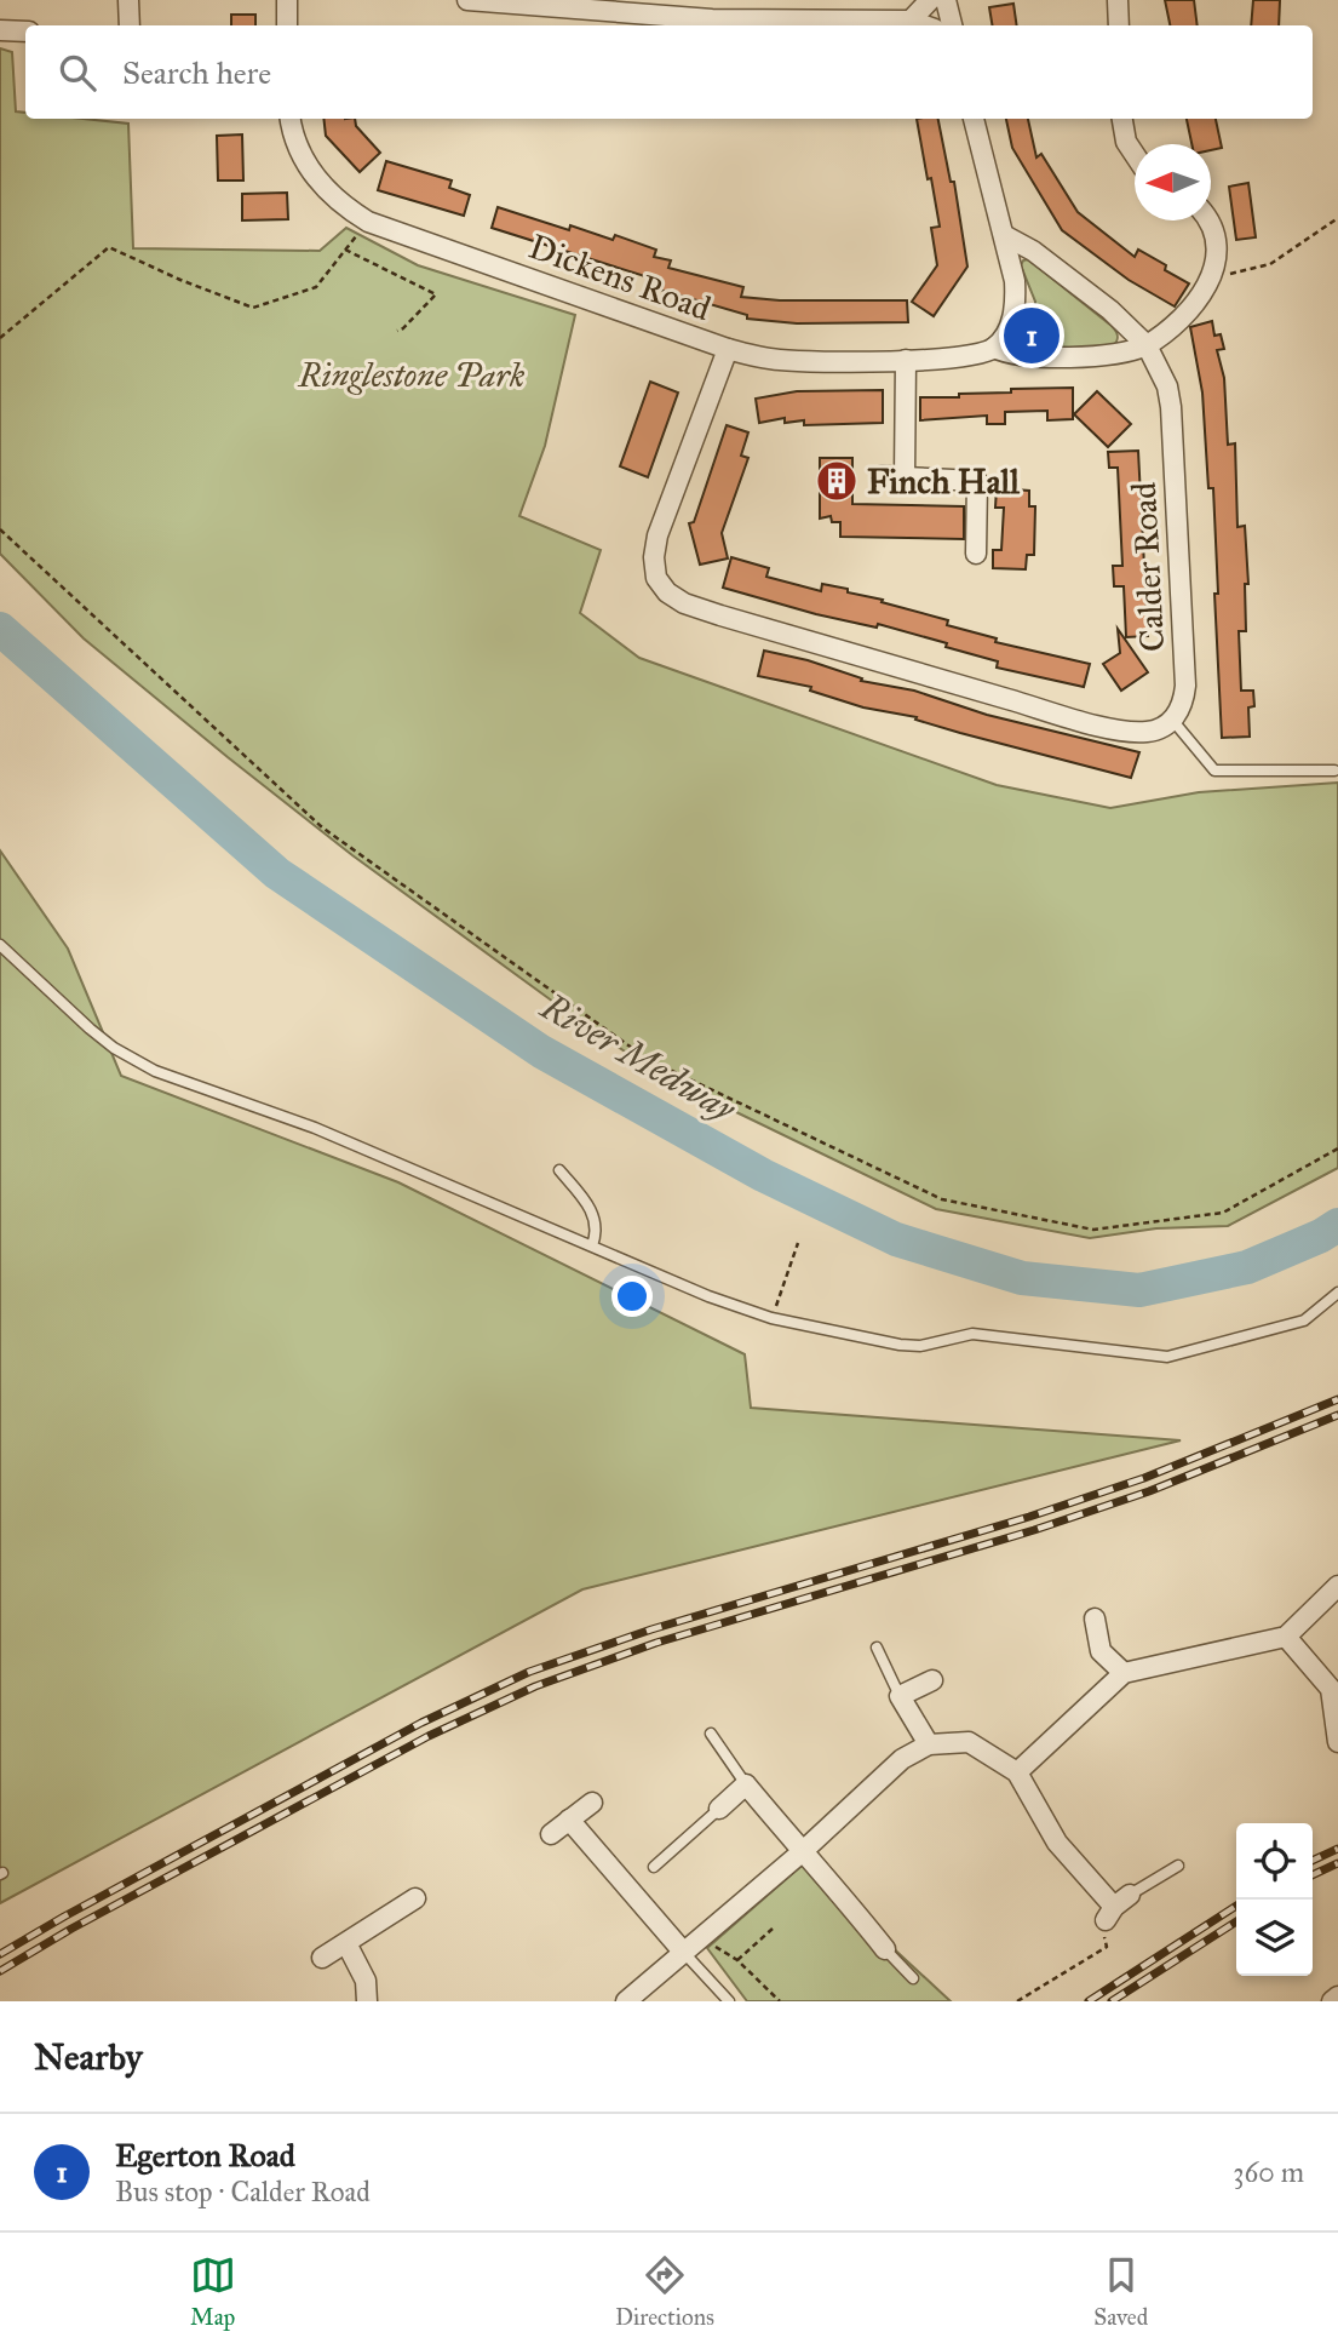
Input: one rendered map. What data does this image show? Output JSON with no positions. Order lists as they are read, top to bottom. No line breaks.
{"streets":{"street":["Dickens Road","Calder Road"]},"water":["River Medway"],"parks":["Ringlestone Park"],"places":{"building":["Finch Hall"]},"north":"left","page":{"search":"Search here","pins":"1","heading":"Nearby","list":[{"mark":"1","name":"Egerton Road","note":"Bus stop · Calder Road","value":"360 m"}],"nav":["Map","Directions","Saved"]}}
